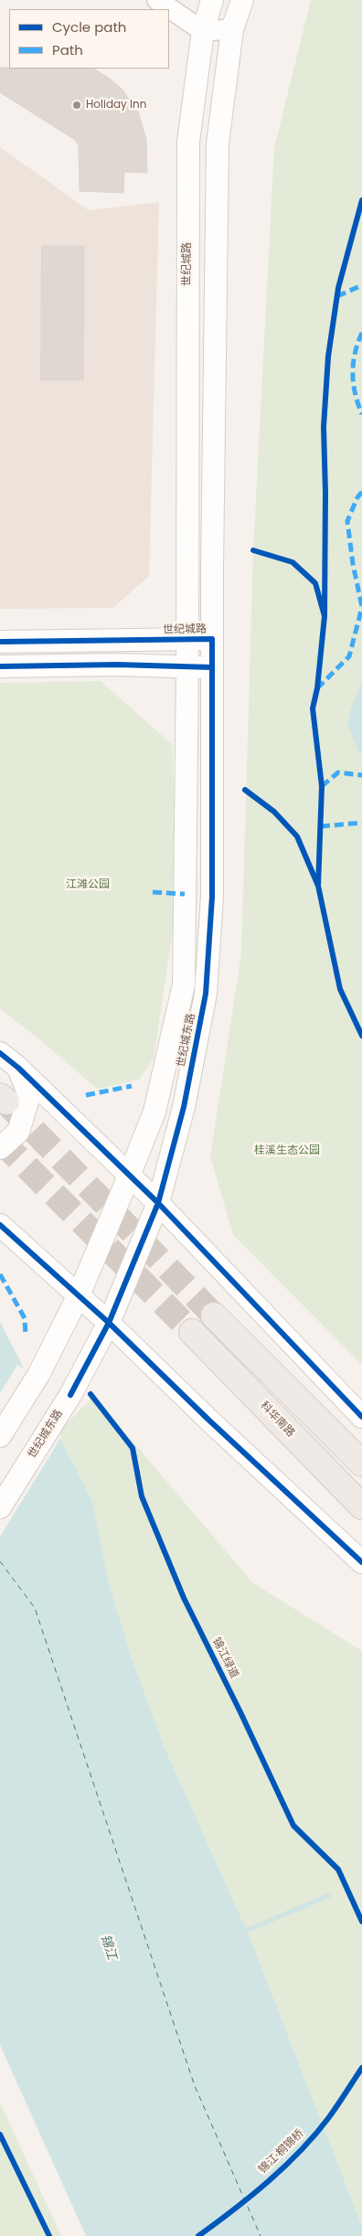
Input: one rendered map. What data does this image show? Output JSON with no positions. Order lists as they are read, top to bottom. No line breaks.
{"streets":{"highway":["科华南路"],"main road":["世纪城路","世纪城东路"],"cycle path":["锦江绿道","锦江·桐锦桥"]},"crossings":[["世纪城路","世纪城东路"]],"water":["锦江"],"parks":["江滩公园","桂溪生态公园"],"places":["Holiday Inn"],"legend":["Cycle path","Path"]}
